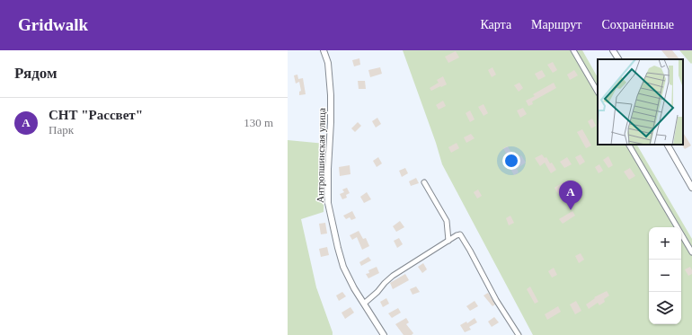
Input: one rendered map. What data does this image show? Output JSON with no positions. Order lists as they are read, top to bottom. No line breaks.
{"streets":{"street":["Антропшинская улица"]},"page":{"header":"Gridwalk","nav":["Карта","Маршрут","Сохранённые"],"heading":"Рядом","list":[{"mark":"A","name":"СНТ \"Рассвет\"","note":"Парк","value":"130 m"}],"pins":"A","map_buttons":["+","−"]}}
